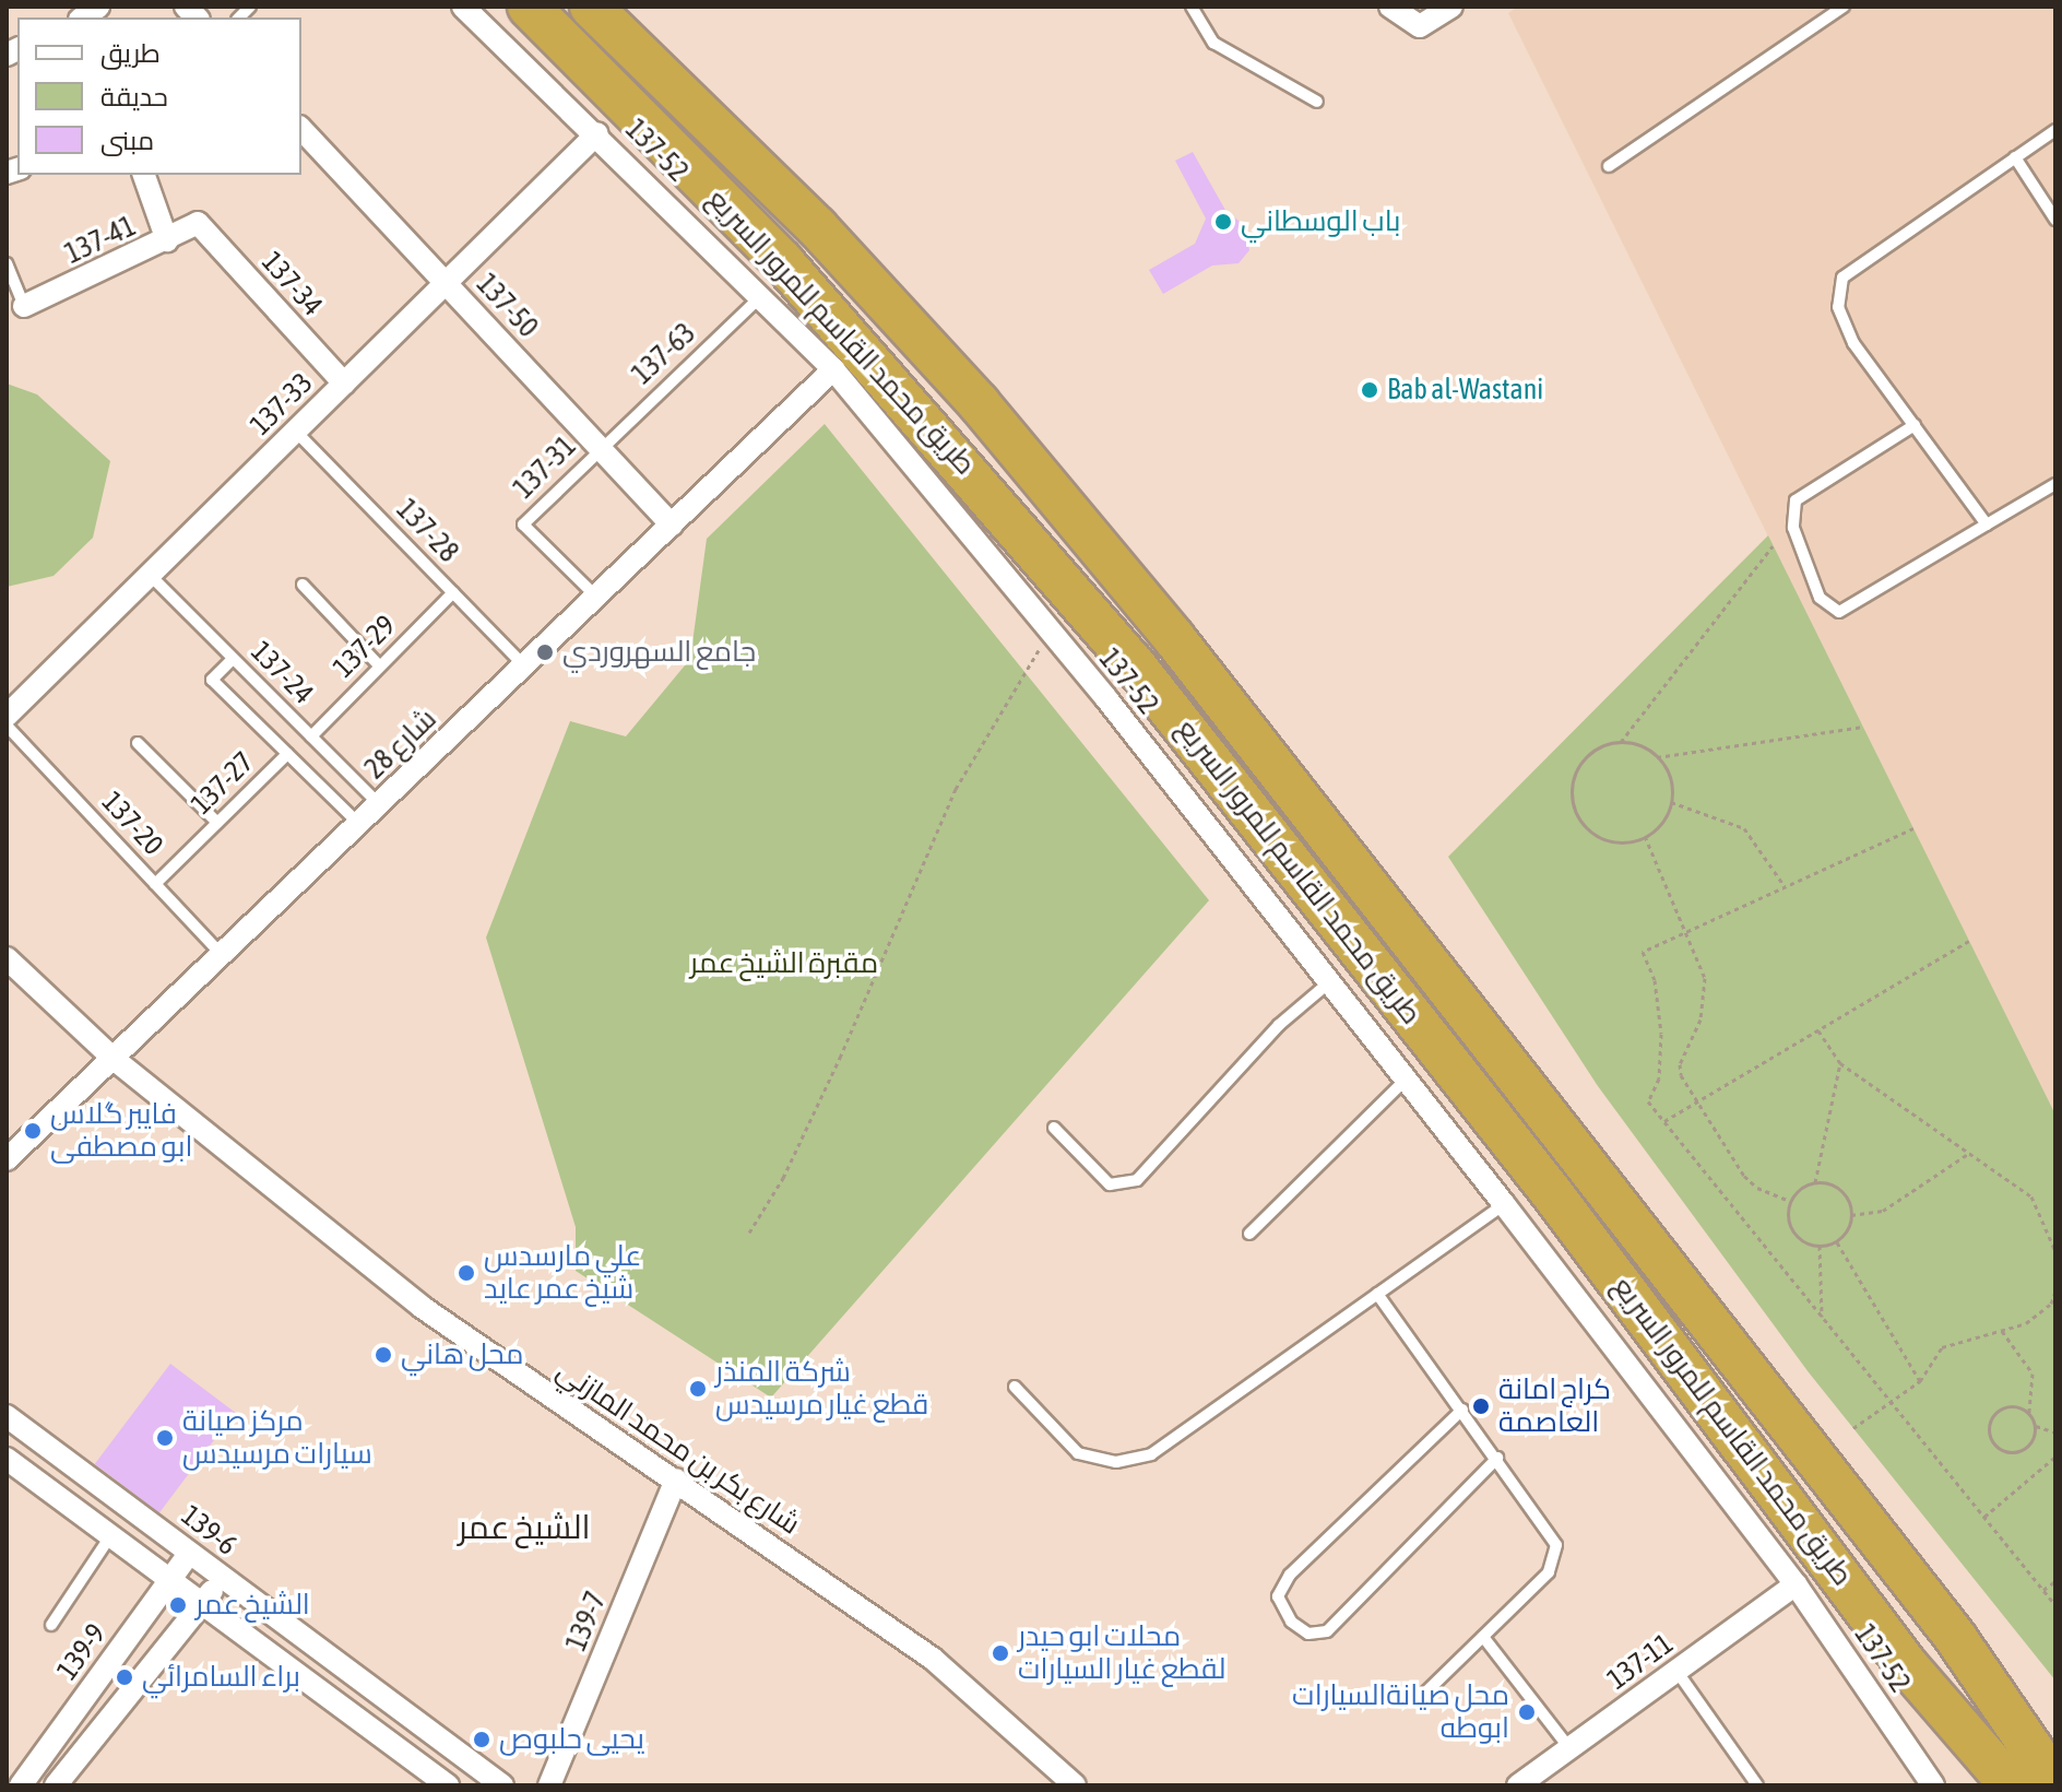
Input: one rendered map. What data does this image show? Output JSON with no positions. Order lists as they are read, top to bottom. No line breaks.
{"streets":{"highway":["طريق محمد القاسم للمرور السريع"],"street":["137-52","137-41","137-34","137-50","137-33","شارع 28","شارع بكر بن محمد المازني","139-6","139-7","139-9","137-11"],"lane":["137-63","137-31","137-28","137-29","137-24","137-27","137-20"]},"crossings":[["137-52","137-63"],["137-52","137-33"],["137-52","شارع 28"],["137-52","137-11"],["137-41","137-34"],["137-34","137-33"],["137-50","137-63"],["137-50","137-33"],["137-50","137-31"],["137-50","شارع 28"],["137-63","137-31"],["137-33","137-28"],["137-33","137-24"],["137-31","شارع 28"],["137-28","137-29"],["137-28","شارع 28"],["137-29","137-24"],["137-24","شارع 28"],["شارع 28","137-20"],["شارع 28","شارع بكر بن محمد المازني"],["137-27","137-20"],["شارع بكر بن محمد المازني","139-7"],["139-6","139-9"]],"districts":["الشيخ عمر"],"parks":["مقبرة الشيخ عمر"],"places":["باب الوسطاني","Bab al-Wastani","جامع السهروردي","فايبر گلاس ابو مصطفى","علي مارسدس شيخ عمر عايد","محل هاني","شركة المنذر قطع غيار مرسيدس","كراج امانة العاصمة","مركز صيانة سيارات مرسيدس","الشيخ عمر","محلات ابو حيدر لقطع غيار السيارات","براء السامرائي","محل صيانةالسيارات ابوطه","يحيى حلبوص"],"legend":["طريق","حديقة","مبنى"]}
